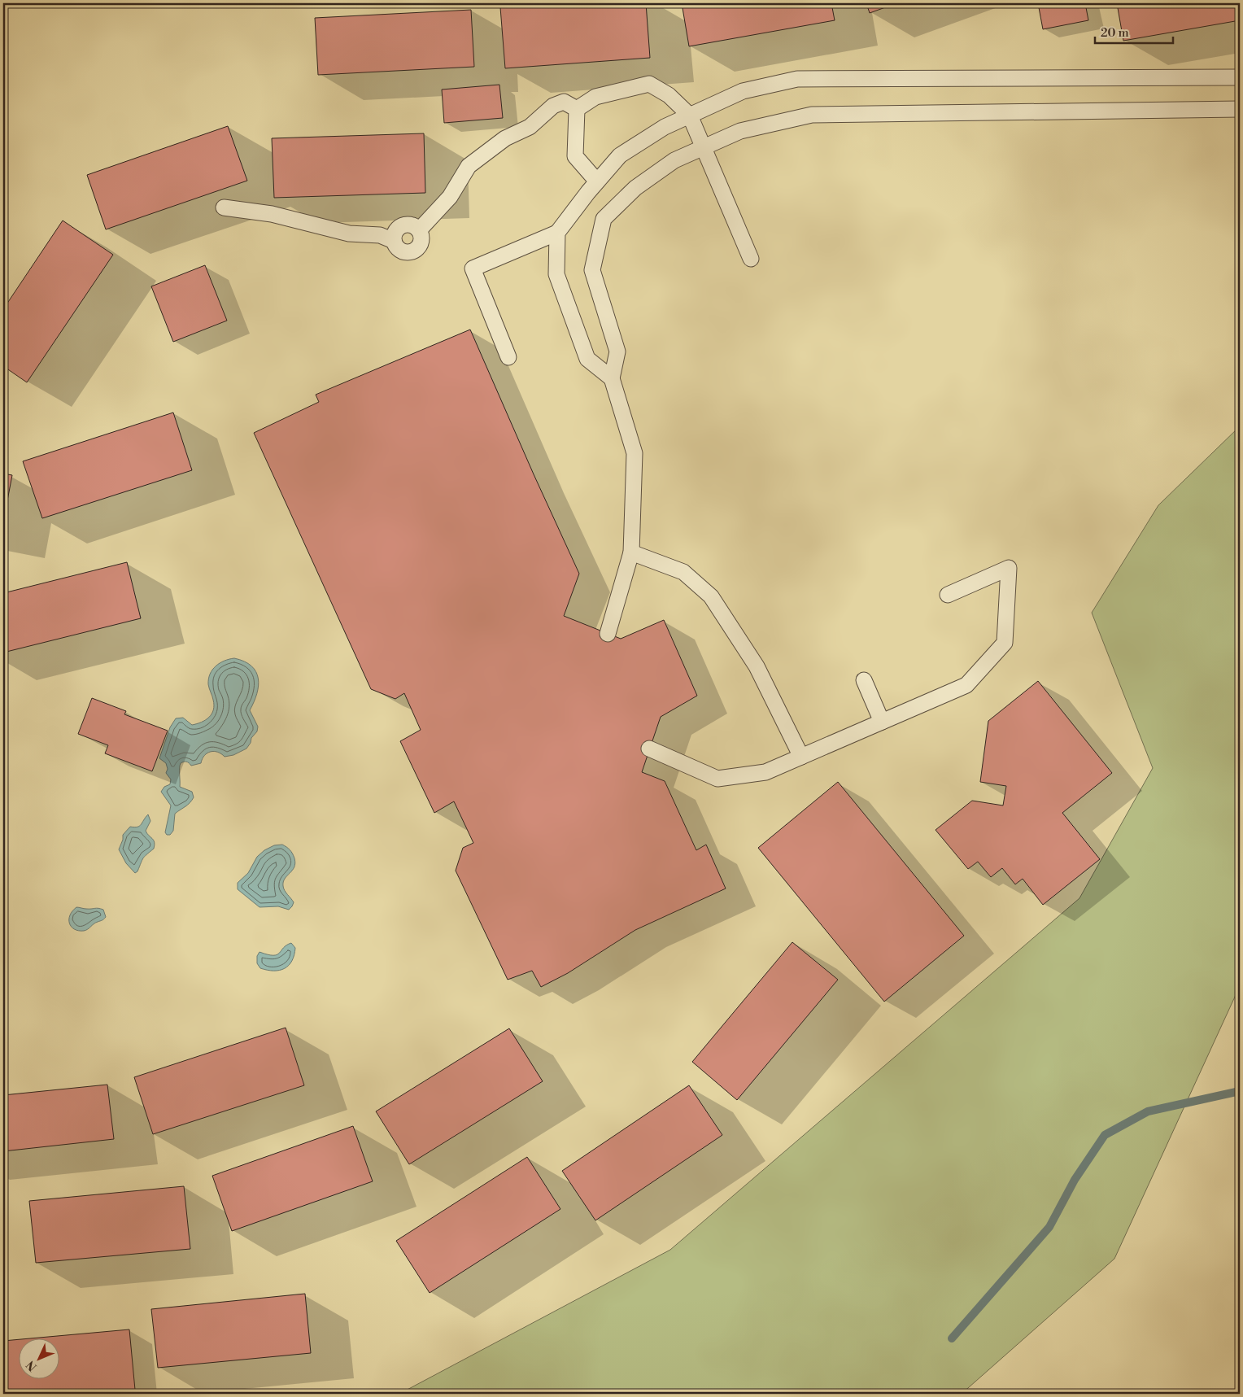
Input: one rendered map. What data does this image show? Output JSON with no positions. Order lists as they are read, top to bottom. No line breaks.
{"scale_bar":"20 m","north":"bottom left"}
